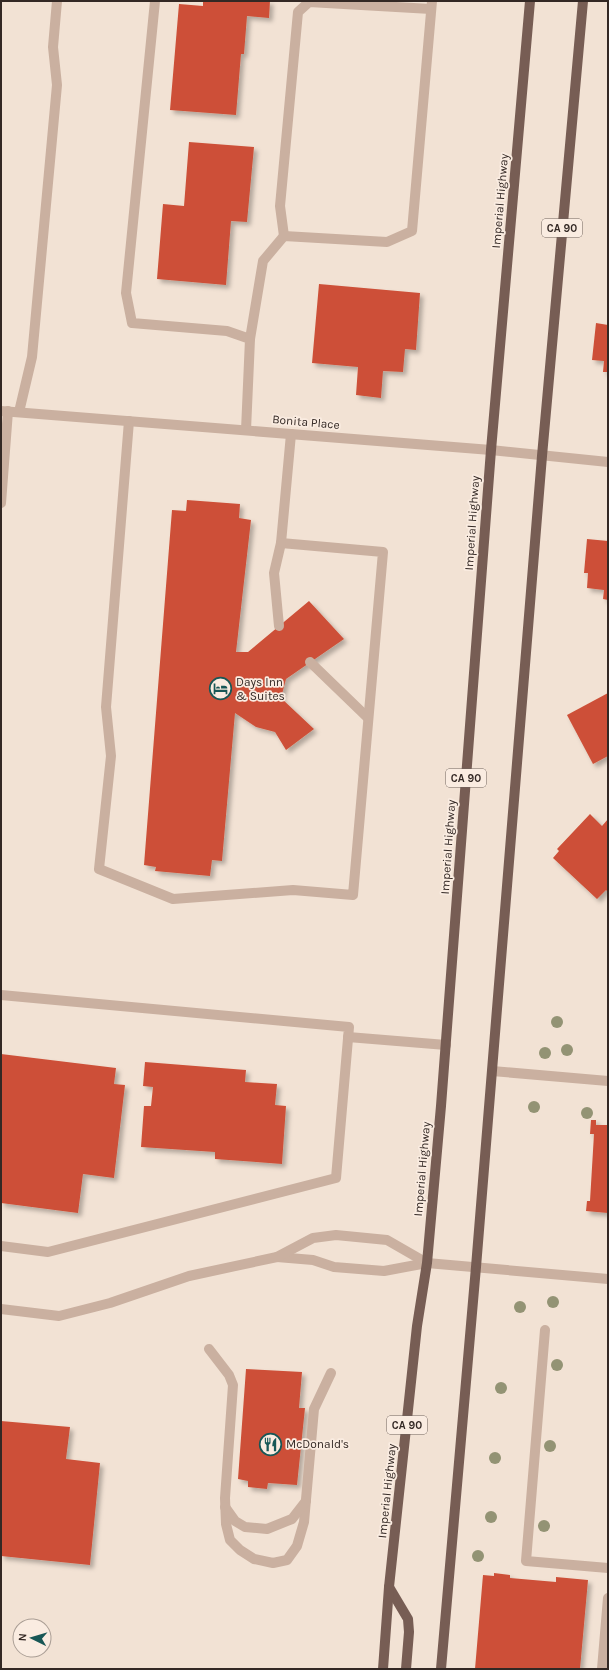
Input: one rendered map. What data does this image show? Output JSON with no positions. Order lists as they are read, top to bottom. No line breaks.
{"streets":{"main road":["Imperial Highway","CA 90"],"street":["Bonita Place"]},"crossings":[["Imperial Highway","Bonita Place"],["CA 90","Bonita Place"]],"places":{"hotel":["Days Inn & Suites"],"restaurant":["McDonald's"]},"north":"left"}
